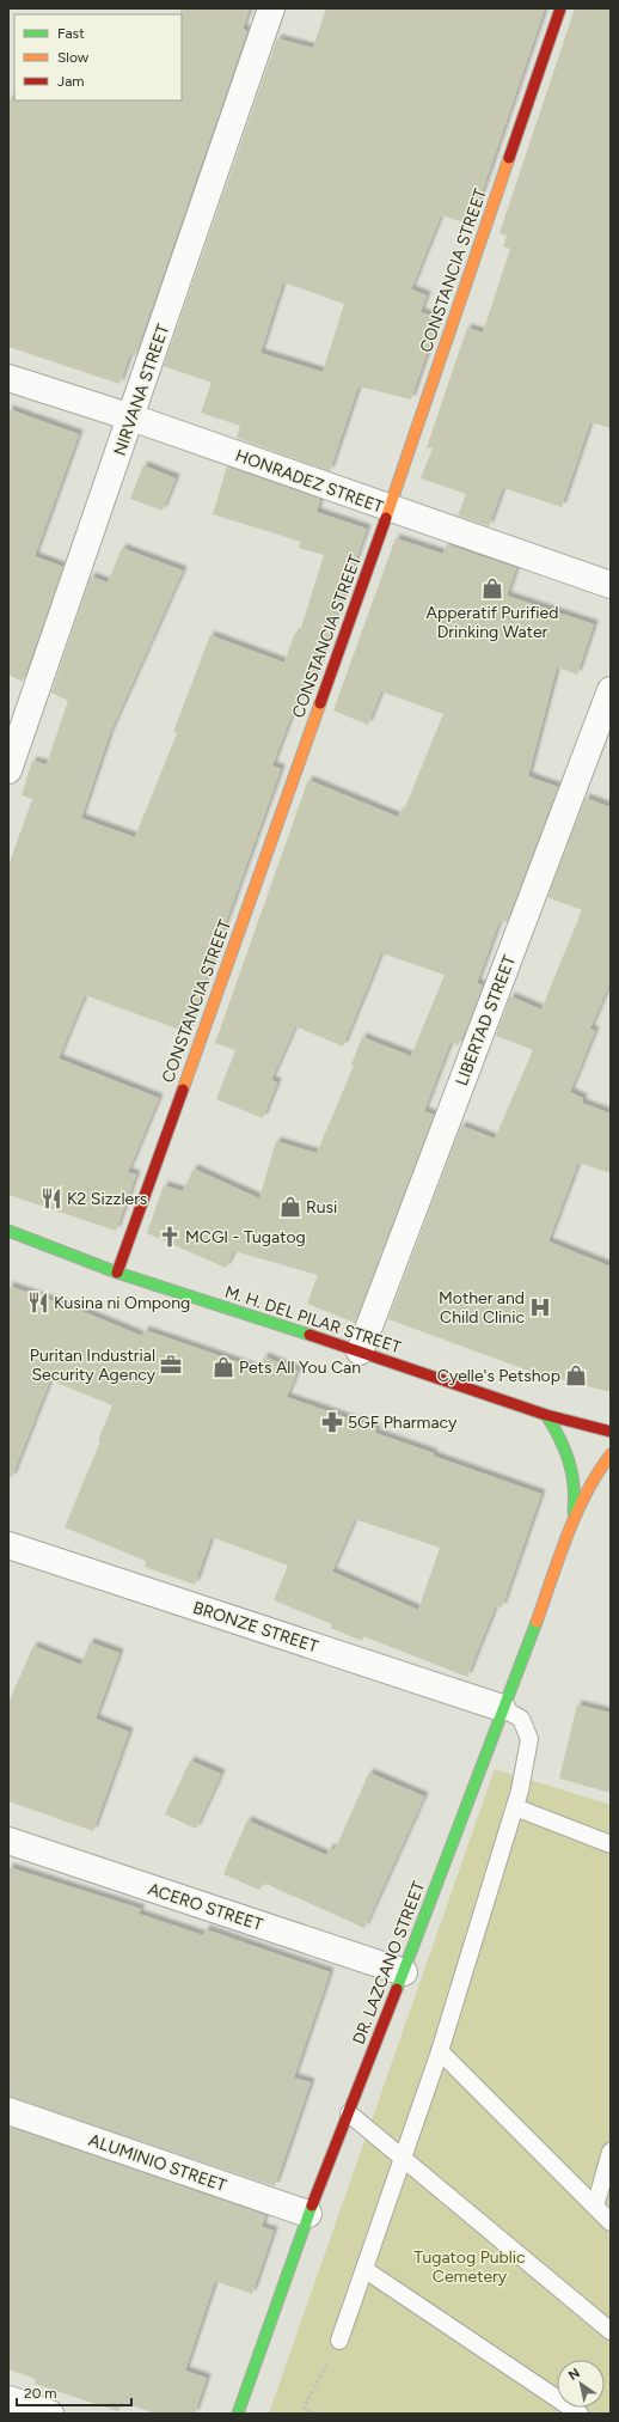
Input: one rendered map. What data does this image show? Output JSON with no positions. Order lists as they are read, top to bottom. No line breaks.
{"streets":{"street":["CONSTANCIA STREET","NIRVANA STREET","HONRADEZ STREET","LIBERTAD STREET","M. H. DEL PILAR STREET","BRONZE STREET","ACERO STREET","DR. LAZCANO STREET","ALUMINIO STREET"]},"crossings":[["CONSTANCIA STREET","HONRADEZ STREET"],["CONSTANCIA STREET","M. H. DEL PILAR STREET"],["NIRVANA STREET","HONRADEZ STREET"],["LIBERTAD STREET","M. H. DEL PILAR STREET"],["M. H. DEL PILAR STREET","DR. LAZCANO STREET"],["BRONZE STREET","DR. LAZCANO STREET"],["ACERO STREET","DR. LAZCANO STREET"],["DR. LAZCANO STREET","ALUMINIO STREET"]],"parks":["Tugatog Public Cemetery"],"places":{"shop":["Apperatif Purified Drinking Water","Rusi","Pets All You Can","Cyelle's Petshop"],"restaurant":["K2 Sizzlers","Kusina ni Ompong"],"church":["MCGI - Tugatog"],"hospital":["Mother and Child Clinic"],"office":["Puritan Industrial Security Agency"],"pharmacy":["5GF Pharmacy"]},"legend":["Fast","Slow","Jam"],"scale_bar":"20 m","north":"top left"}
